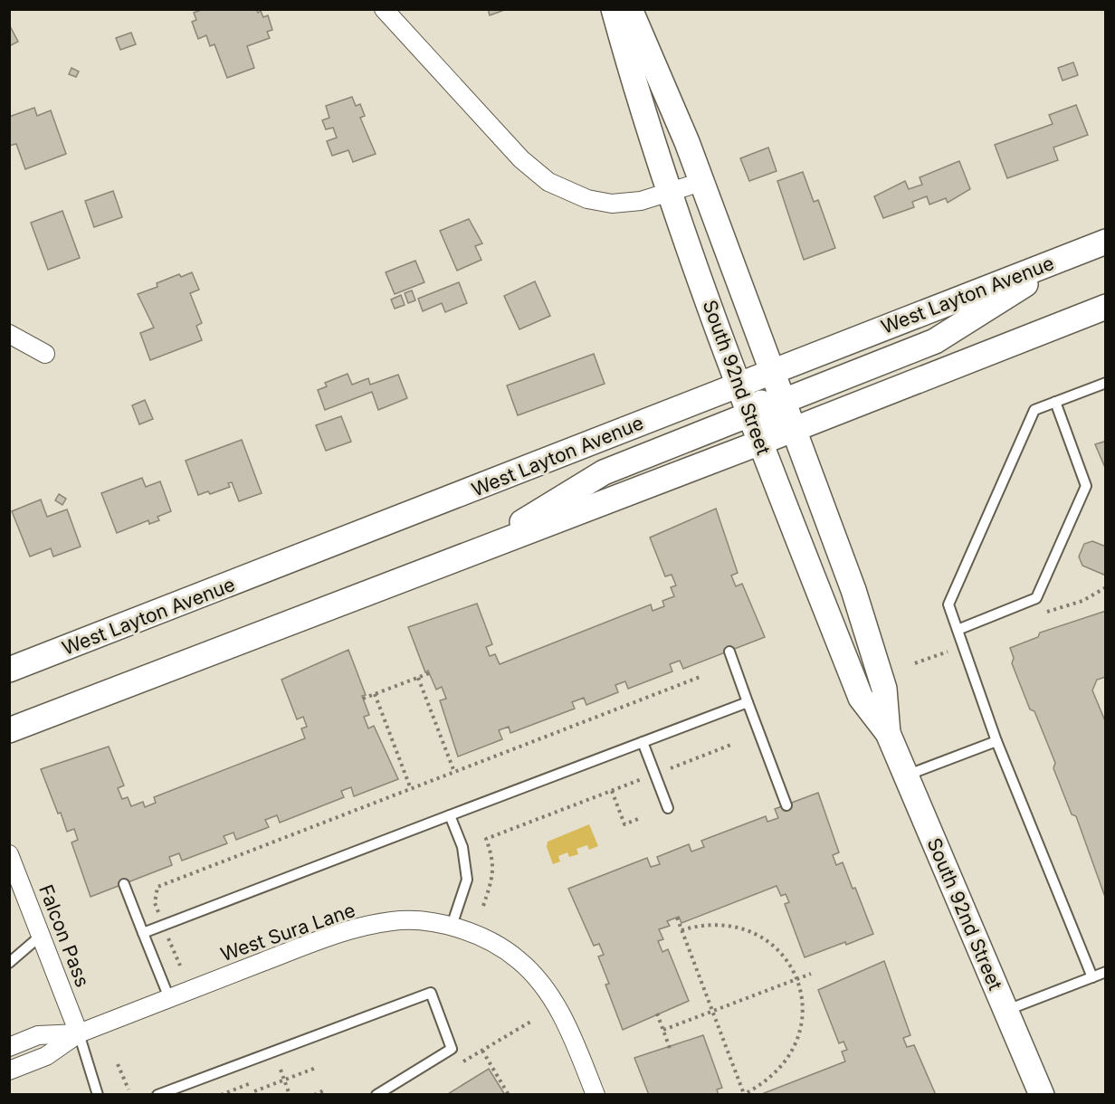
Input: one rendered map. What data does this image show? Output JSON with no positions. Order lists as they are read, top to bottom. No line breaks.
{"streets":{"main road":["West Layton Avenue","South 92nd Street"],"street":["West Sura Lane","Falcon Pass"]},"crossings":[["West Layton Avenue","South 92nd Street"],["West Sura Lane","Falcon Pass"]]}
